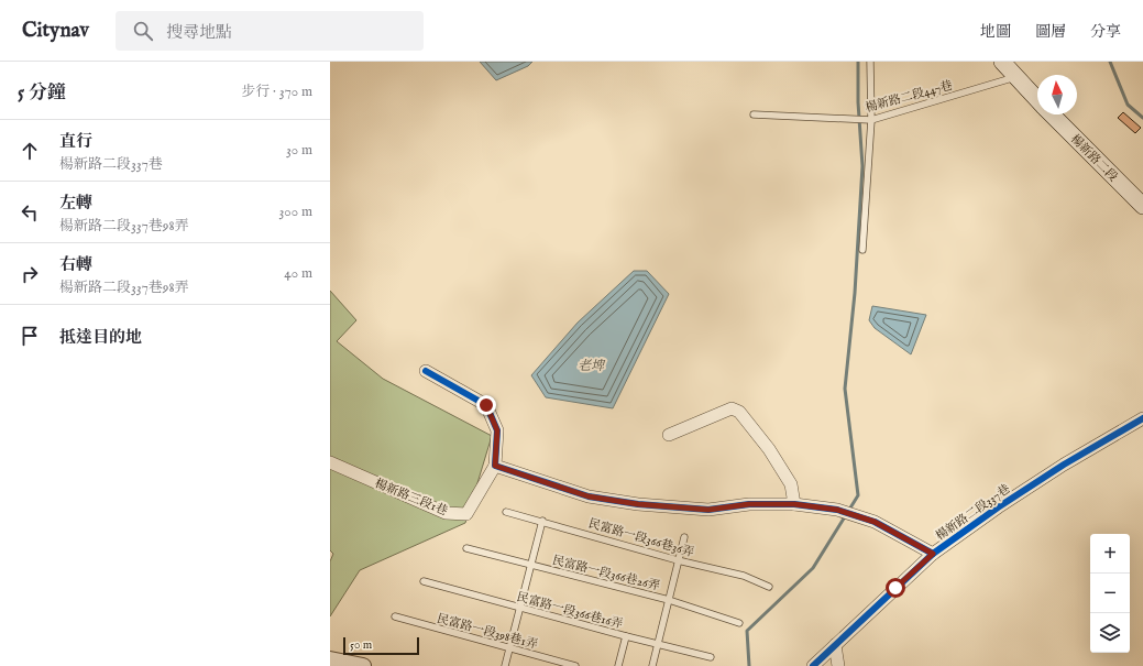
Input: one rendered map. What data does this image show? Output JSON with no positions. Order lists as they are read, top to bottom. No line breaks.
{"streets":{"main road":["楊新路二段"],"street":["楊新路三段1巷","楊新路二段337巷"],"lane":["楊新路二段447巷","民富路一段366巷36弄","民富路一段366巷26弄","民富路一段366巷16弄","民富路一段398巷1弄"]},"crossings":[["楊新路二段447巷","楊新路二段"]],"water":["老埤"],"scale_bar":"50 m","north":"top","page":{"header":"Citynav","search":"搜尋地點","nav":["地圖","圖層","分享"],"heading":["5 分鐘","步行 · 370 m"],"list":[["直行","楊新路二段337巷","30 m"],["左轉","楊新路二段337巷98弄","300 m"],["右轉","楊新路二段337巷98弄","40 m"],"抵達目的地"],"map_buttons":["+","−"],"scale":"50 m"}}
